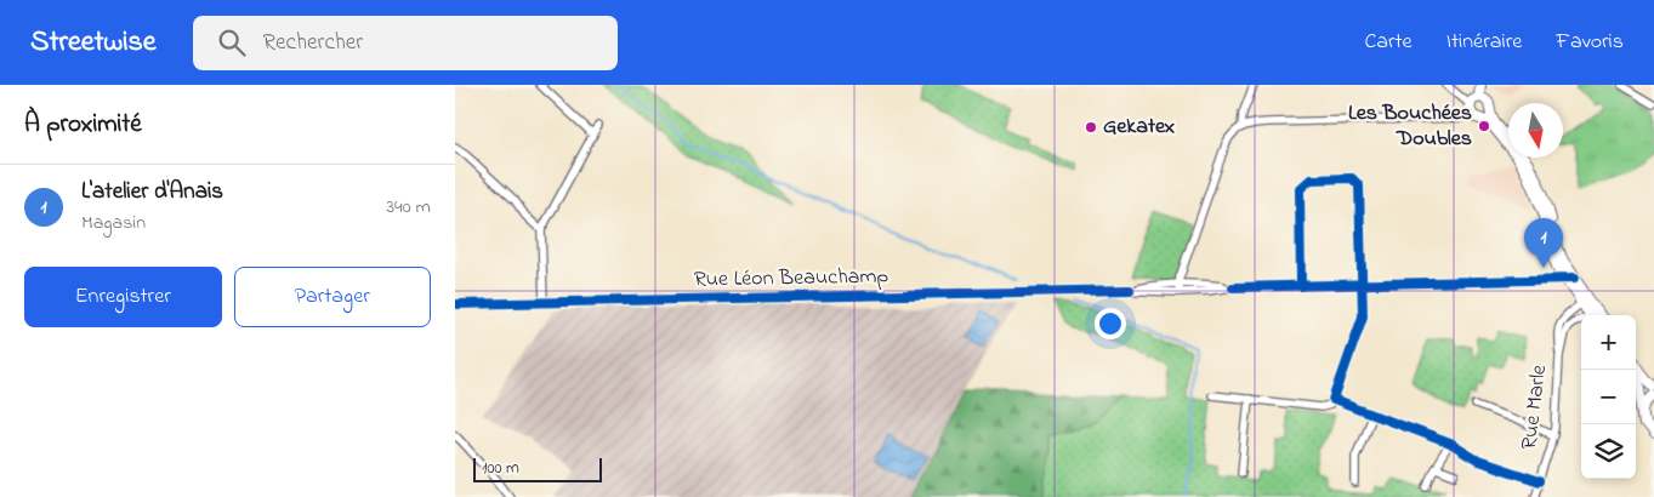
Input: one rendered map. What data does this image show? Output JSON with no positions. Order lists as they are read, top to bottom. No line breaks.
{"streets":{"street":["Rue Léon Beauchamp","Rue Marle"]},"places":["Les Bouchées Doubles","Gekatex"],"scale_bar":"100 m","north":"bottom","page":{"header":"Streetwise","search":"Rechercher","nav":["Carte","Itinéraire","Favoris"],"heading":"À proximité","list":[{"mark":"1","name":"L'atelier d'Anais","note":"Magasin","value":"340 m"}],"pins":"1","buttons":["Enregistrer","Partager"],"map_buttons":["+","−"],"scale":"100 m"}}
